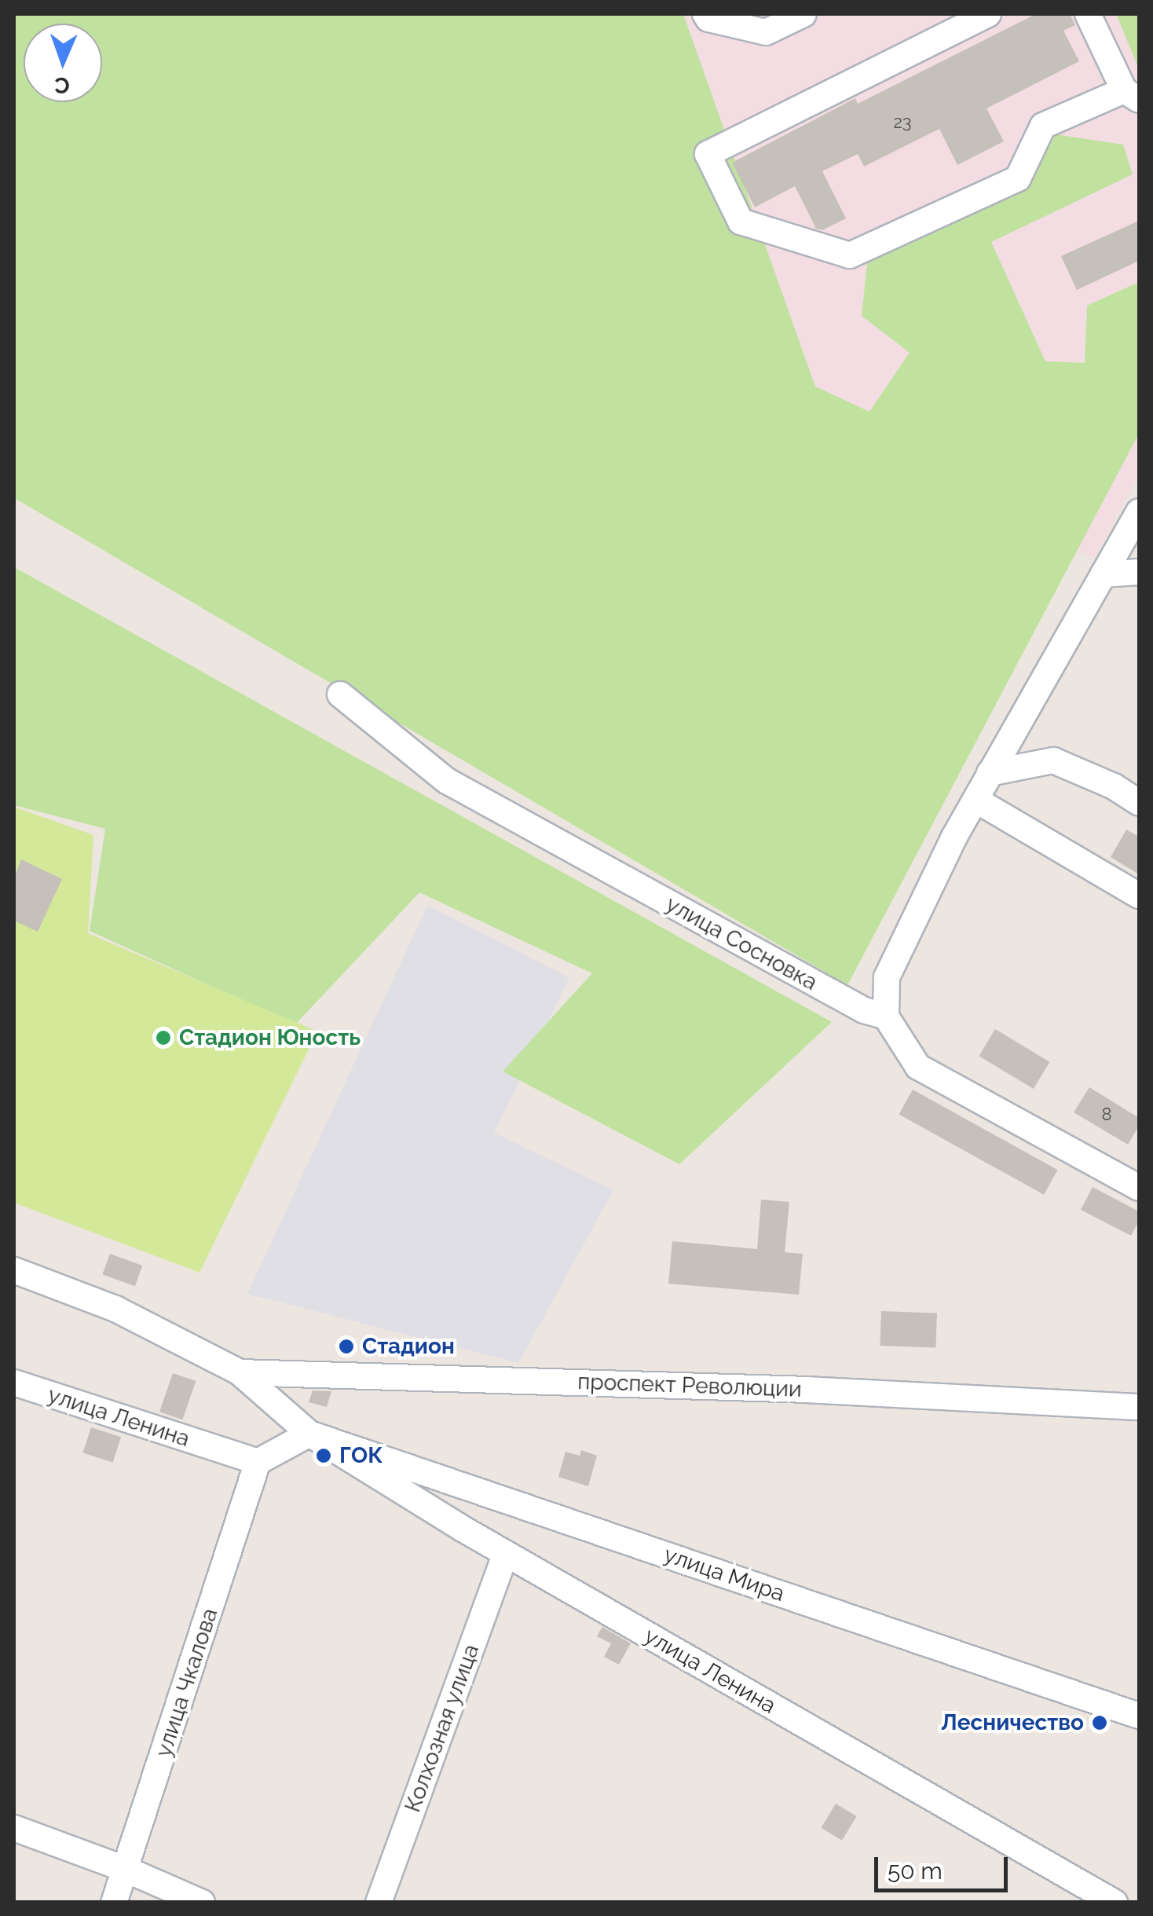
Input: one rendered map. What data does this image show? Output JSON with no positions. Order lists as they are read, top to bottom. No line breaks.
{"streets":{"street":["улица Сосновка","проспект Революции","улица Ленина","улица Мира","улица Чкалова","Колхозная улица"]},"crossings":[["проспект Революции","улица Ленина"],["улица Ленина","улица Мира"],["улица Ленина","улица Чкалова"],["улица Ленина","Колхозная улица"]],"places":["Стадион Юность","Стадион","ГОК","Лесничество"],"house_numbers":["23","8"],"scale_bar":"50 m","north":"bottom"}
